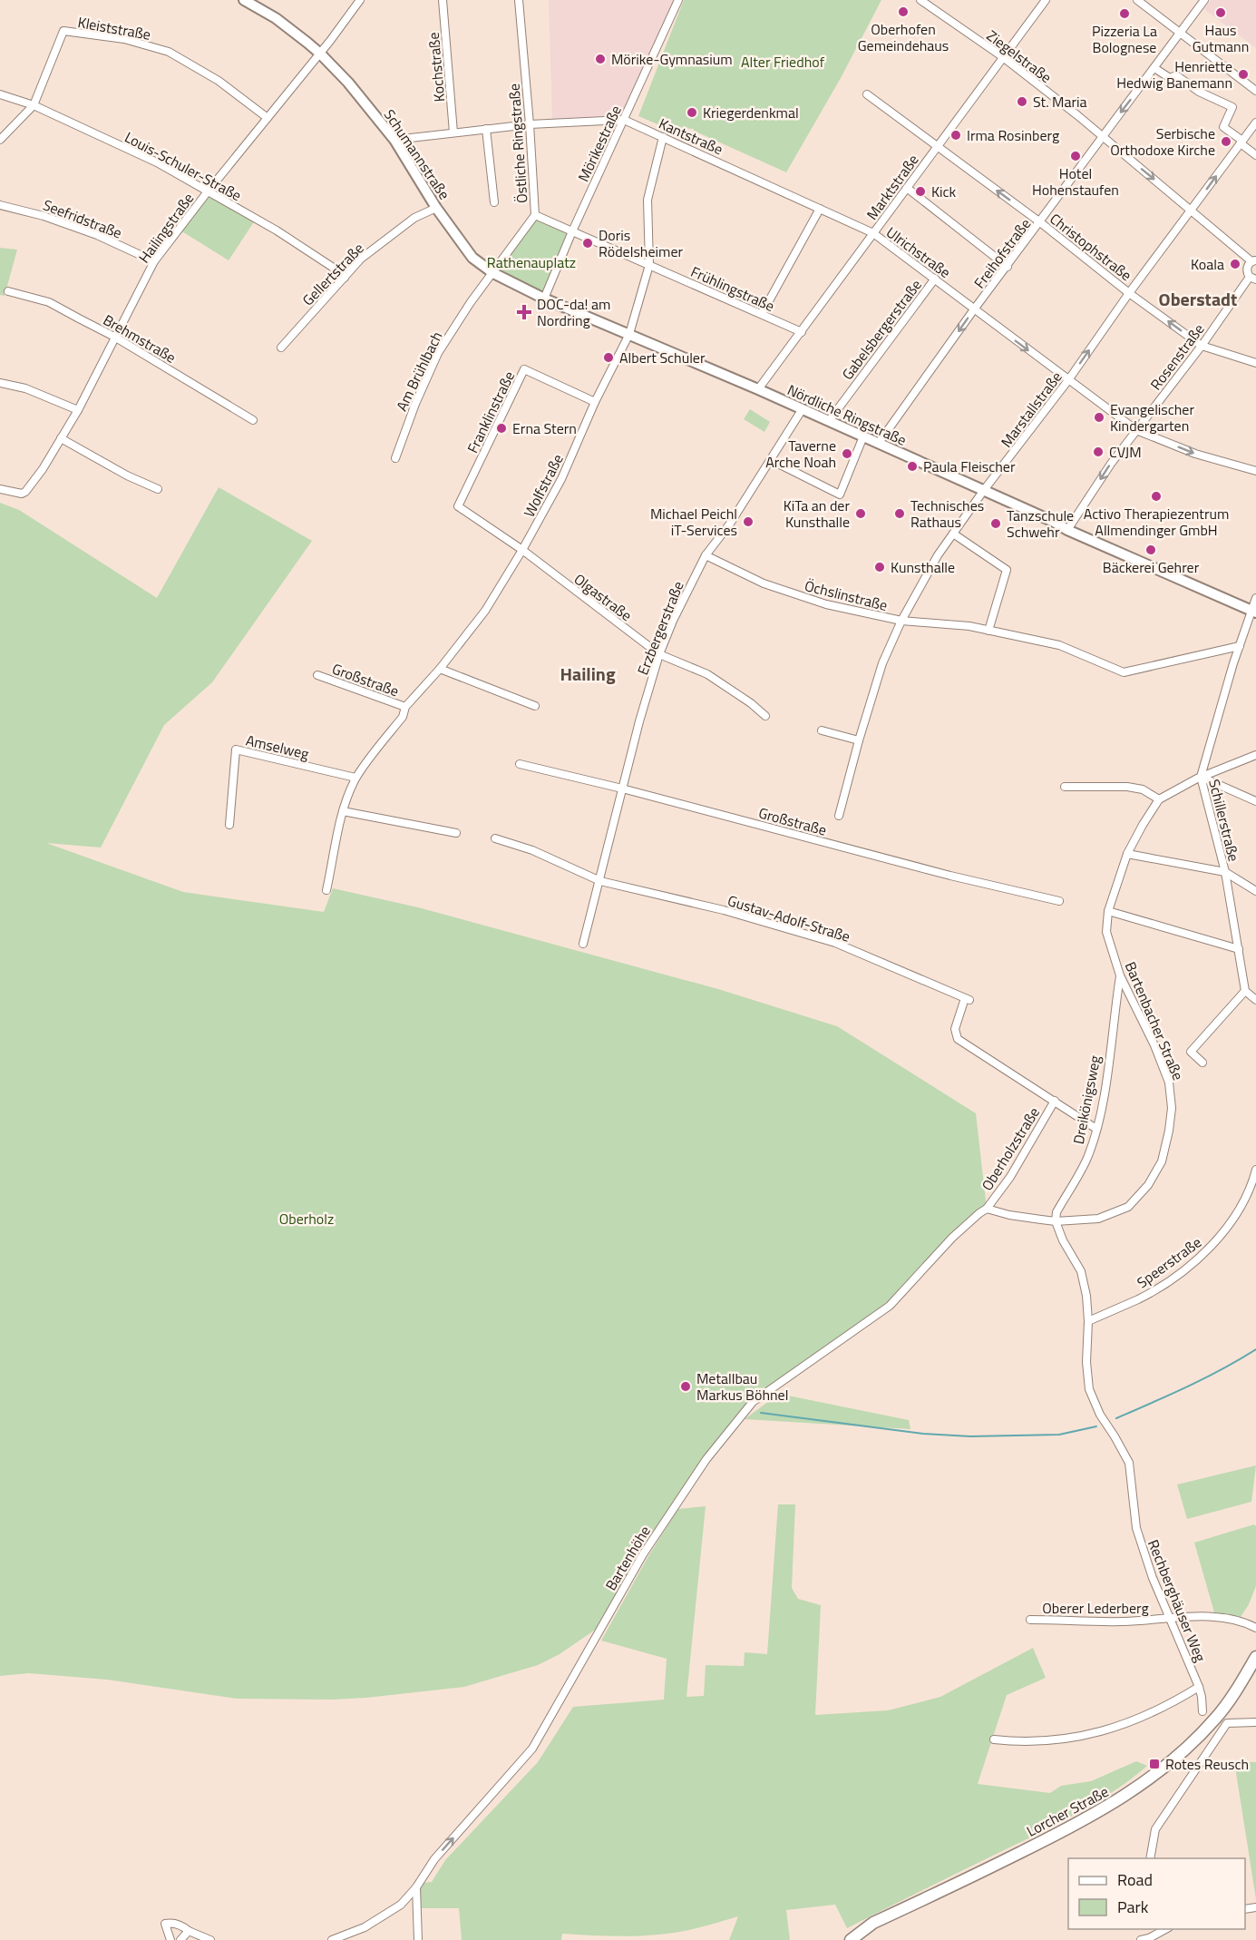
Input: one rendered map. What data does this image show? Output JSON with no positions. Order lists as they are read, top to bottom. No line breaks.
{"streets":{"main road":["Lorcher Straße"],"street":["Kleiststraße","Ziegelstraße","Kochstraße","Kantstraße","Östliche Ringstraße","Mörikestraße","Schumannstraße","Louis-Schuler-Straße","Marktstraße","Seefridstraße","Hailingstraße","Christophstraße","Ulrichstraße","Freihofstraße","Gellertstraße","Frühlingstraße","Gabelsbergerstraße","Brehmstraße","Rosenstraße","Am Brühlbach","Marstallstraße","Franklinstraße","Nördliche Ringstraße","Wolfstraße","Öchslinstraße","Olgastraße","Erzbergerstraße","Großstraße","Amselweg","Schillerstraße","Gustav-Adolf-Straße","Bartenbacher Straße","Dreikönigsweg","Oberholzstraße","Speerstraße","Bartenhöhe","Rechberghäuser Weg","Oberer Lederberg"]},"crossings":[["Kleiststraße","Louis-Schuler-Straße"],["Kleiststraße","Hailingstraße"],["Ziegelstraße","Marktstraße"],["Ziegelstraße","Freihofstraße"],["Ziegelstraße","Marstallstraße"],["Kochstraße","Kantstraße"],["Kantstraße","Östliche Ringstraße"],["Kantstraße","Mörikestraße"],["Kantstraße","Schumannstraße"],["Kantstraße","Marktstraße"],["Kantstraße","Ulrichstraße"],["Kantstraße","Wolfstraße"],["Östliche Ringstraße","Schumannstraße"],["Östliche Ringstraße","Frühlingstraße"],["Östliche Ringstraße","Am Brühlbach"],["Mörikestraße","Schumannstraße"],["Mörikestraße","Frühlingstraße"],["Mörikestraße","Nördliche Ringstraße"],["Schumannstraße","Hailingstraße"],["Schumannstraße","Gellertstraße"],["Schumannstraße","Am Brühlbach"],["Schumannstraße","Nördliche Ringstraße"],["Louis-Schuler-Straße","Hailingstraße"],["Louis-Schuler-Straße","Gellertstraße"],["Marktstraße","Christophstraße"],["Marktstraße","Ulrichstraße"],["Marktstraße","Frühlingstraße"],["Marktstraße","Nördliche Ringstraße"],["Seefridstraße","Hailingstraße"],["Hailingstraße","Brehmstraße"],["Christophstraße","Freihofstraße"],["Christophstraße","Rosenstraße"],["Christophstraße","Marstallstraße"],["Ulrichstraße","Freihofstraße"],["Ulrichstraße","Gabelsbergerstraße"],["Ulrichstraße","Rosenstraße"],["Ulrichstraße","Marstallstraße"],["Freihofstraße","Nördliche Ringstraße"],["Frühlingstraße","Wolfstraße"],["Gabelsbergerstraße","Nördliche Ringstraße"],["Rosenstraße","Nördliche Ringstraße"],["Marstallstraße","Nördliche Ringstraße"],["Marstallstraße","Öchslinstraße"],["Franklinstraße","Wolfstraße"],["Franklinstraße","Olgastraße"],["Nördliche Ringstraße","Wolfstraße"],["Nördliche Ringstraße","Erzbergerstraße"],["Nördliche Ringstraße","Schillerstraße"],["Wolfstraße","Olgastraße"],["Wolfstraße","Großstraße"],["Wolfstraße","Amselweg"],["Öchslinstraße","Erzbergerstraße"],["Öchslinstraße","Schillerstraße"],["Olgastraße","Erzbergerstraße"],["Erzbergerstraße","Großstraße"],["Erzbergerstraße","Gustav-Adolf-Straße"],["Schillerstraße","Bartenbacher Straße"],["Gustav-Adolf-Straße","Dreikönigsweg"],["Gustav-Adolf-Straße","Oberholzstraße"],["Bartenbacher Straße","Dreikönigsweg"],["Bartenbacher Straße","Oberholzstraße"],["Bartenbacher Straße","Bartenhöhe"],["Bartenbacher Straße","Rechberghäuser Weg"],["Dreikönigsweg","Rechberghäuser Weg"],["Oberholzstraße","Bartenhöhe"],["Speerstraße","Rechberghäuser Weg"],["Rechberghäuser Weg","Oberer Lederberg"]],"one_way":["Ulrichstraße","Freihofstraße","Rosenstraße","Bartenhöhe"],"districts":["Oberstadt","Hailing"],"parks":["Alter Friedhof","Rathenauplatz","Oberholz"],"places":{"other":["Oberhofen Gemeindehaus","Haus Gutmann","Pizzeria La Bolognese","Mörike-Gymnasium","Henriette Hedwig Banemann","St. Maria","Kriegerdenkmal","Irma Rosinberg","Serbische Orthodoxe Kirche","Hotel Hohenstaufen","Kick","Doris Rödelsheimer","Koala","Albert Schuler","Evangelischer Kindergarten","Erna Stern","CVJM","Taverne Arche Noah","Paula Fleischer","Activo Therapiezentrum Allmendinger GmbH","KiTa an der Kunsthalle","Technisches Rathaus","Michael Peichl iT-Services","Tanzschule Schwehr","Bäckerei Gehrer","Kunsthalle","Metallbau Markus Böhnel"],"health":["DOC-da! am Nordring"],"transit":["Rotes Reusch"]},"legend":["Road","Park"]}
